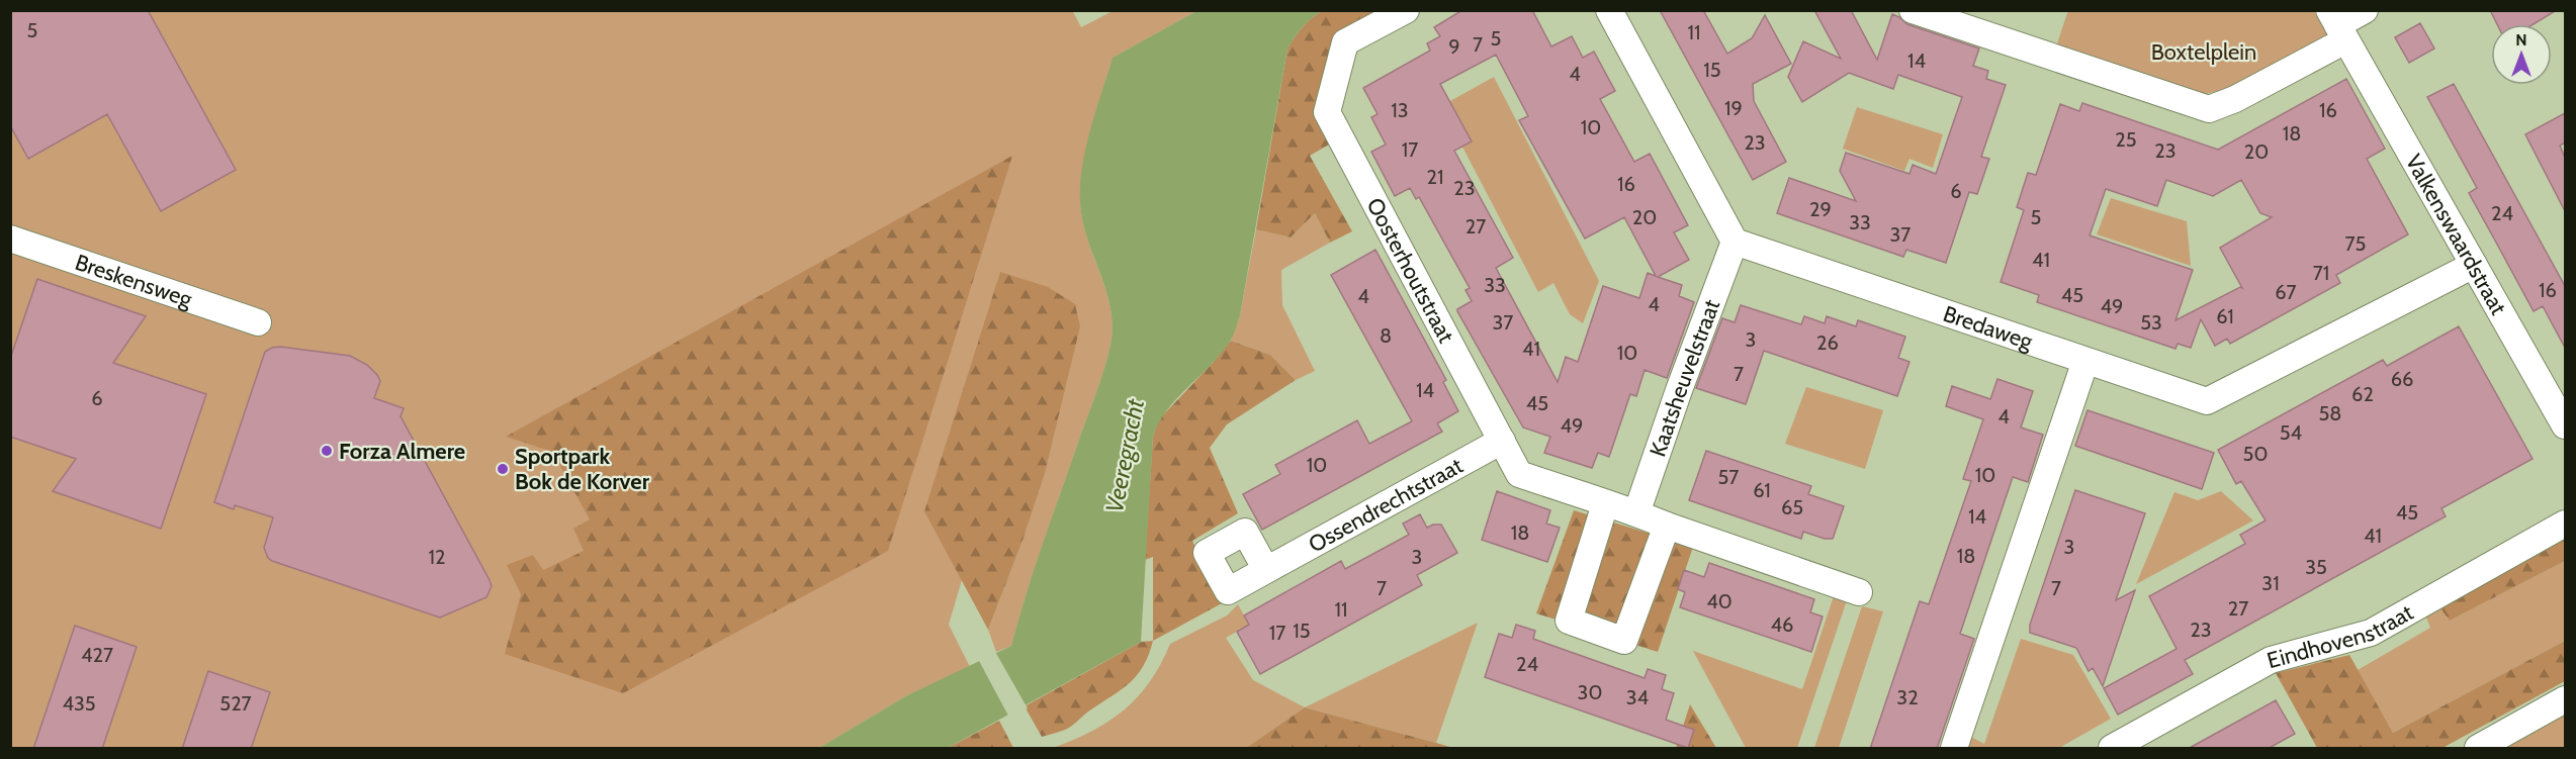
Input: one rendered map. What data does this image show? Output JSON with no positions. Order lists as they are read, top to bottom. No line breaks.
{"streets":{"street":["Valkenswaardstraat","Oosterhoutstraat","Breskensweg","Bredaweg","Kaatsheuvelstraat","Ossendrechtstraat","Eindhovenstraat"]},"crossings":[["Valkenswaardstraat","Bredaweg"],["Oosterhoutstraat","Kaatsheuvelstraat"],["Oosterhoutstraat","Ossendrechtstraat"],["Bredaweg","Kaatsheuvelstraat"]],"water":["Veeregracht"],"parks":["Boxtelplein"],"places":["Forza Almere","Sportpark Bok de Korver"],"house_numbers":["5","11","5","7","9","14","15","4","19","13","16","10","18","25","23","17","23","20","21","16","23","6","29","24","20","5","33","27","37","75","41","71","33","16","67","45","4","4","49","61","37","53","8","3","26","41","10","7","66","14","62","6","45","58","4","49","54","50","10","10","57","61","65","45","14","18","41","3","18","12","3","35","31","7","7","40","27","11","46","23","15","17","427","24","30","34","32","435","527"],"north":"top"}
